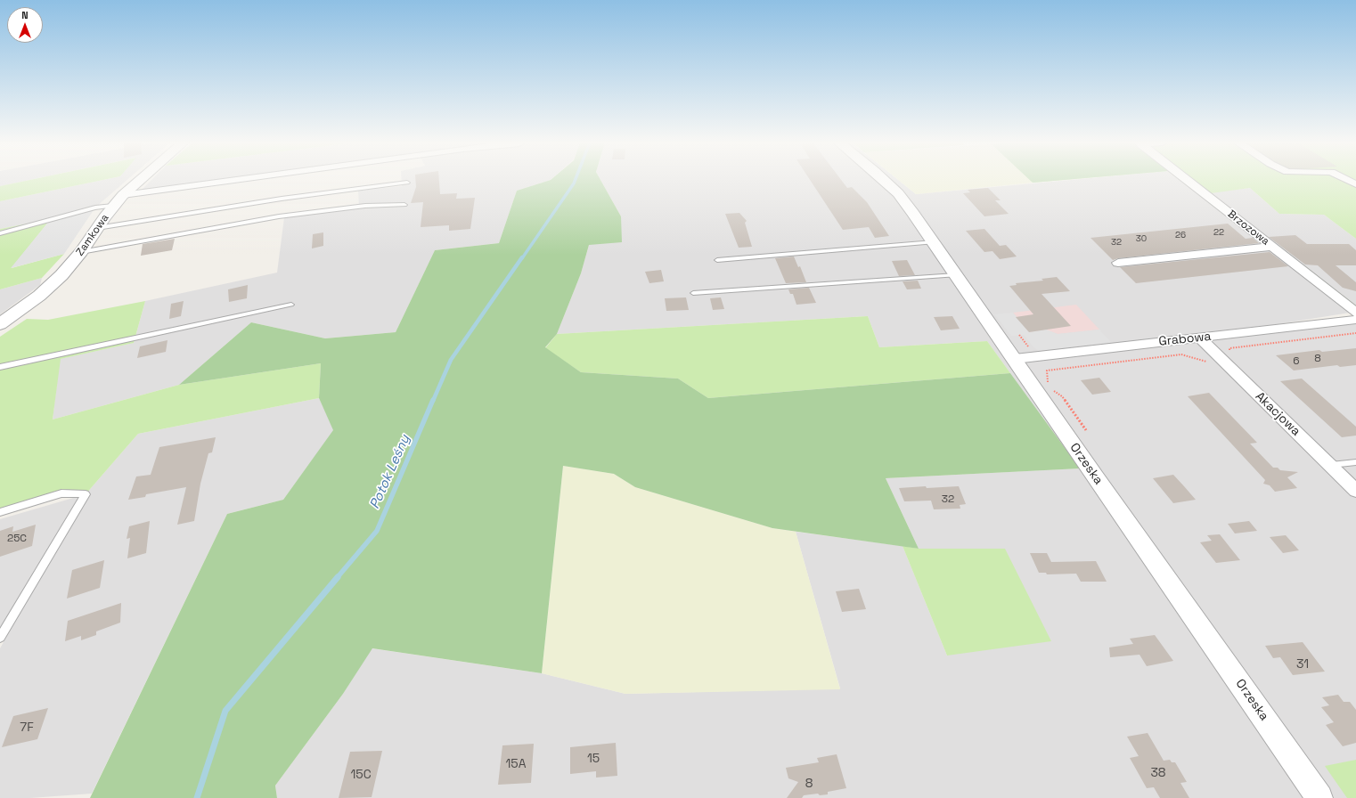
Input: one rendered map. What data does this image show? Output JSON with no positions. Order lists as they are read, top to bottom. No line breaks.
{"streets":{"street":["Brzozowa","Zamkowa","Grabowa","Akacjowa","Orzeska"]},"crossings":[["Grabowa","Akacjowa"],["Grabowa","Orzeska"]],"water":["Potok Leśny"],"house_numbers":["22","26","30","32","8","6","32","25C","31","7F","15","15A","38","15C","8"],"north":"top"}
